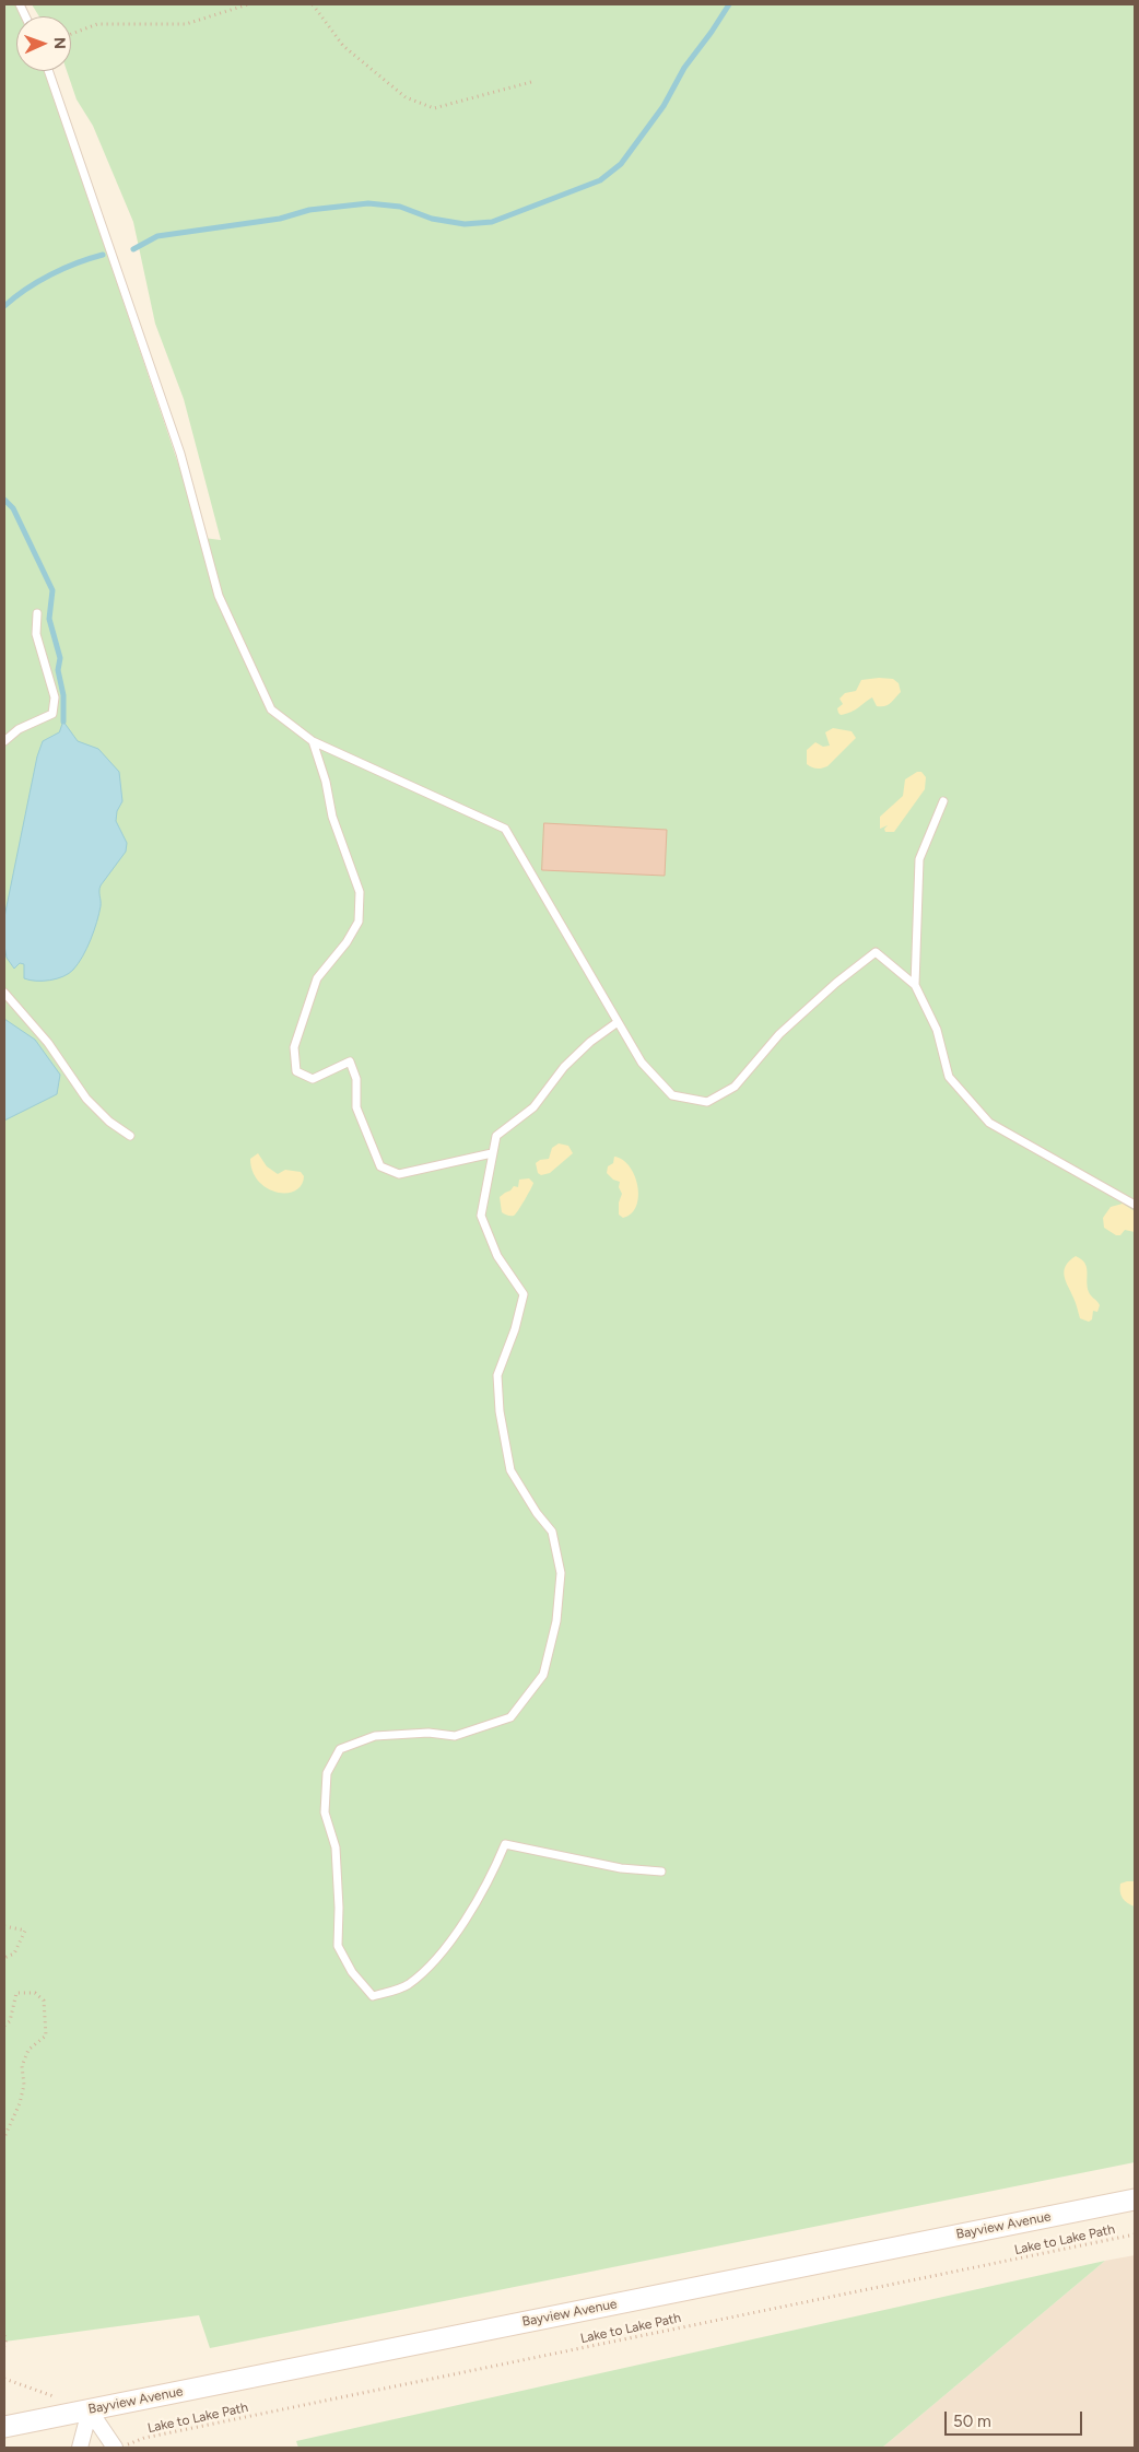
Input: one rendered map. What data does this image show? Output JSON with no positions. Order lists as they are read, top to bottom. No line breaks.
{"streets":{"main road":["Bayview Avenue"],"path":["Lake to Lake Path"]},"scale_bar":"50 m","north":"right"}
